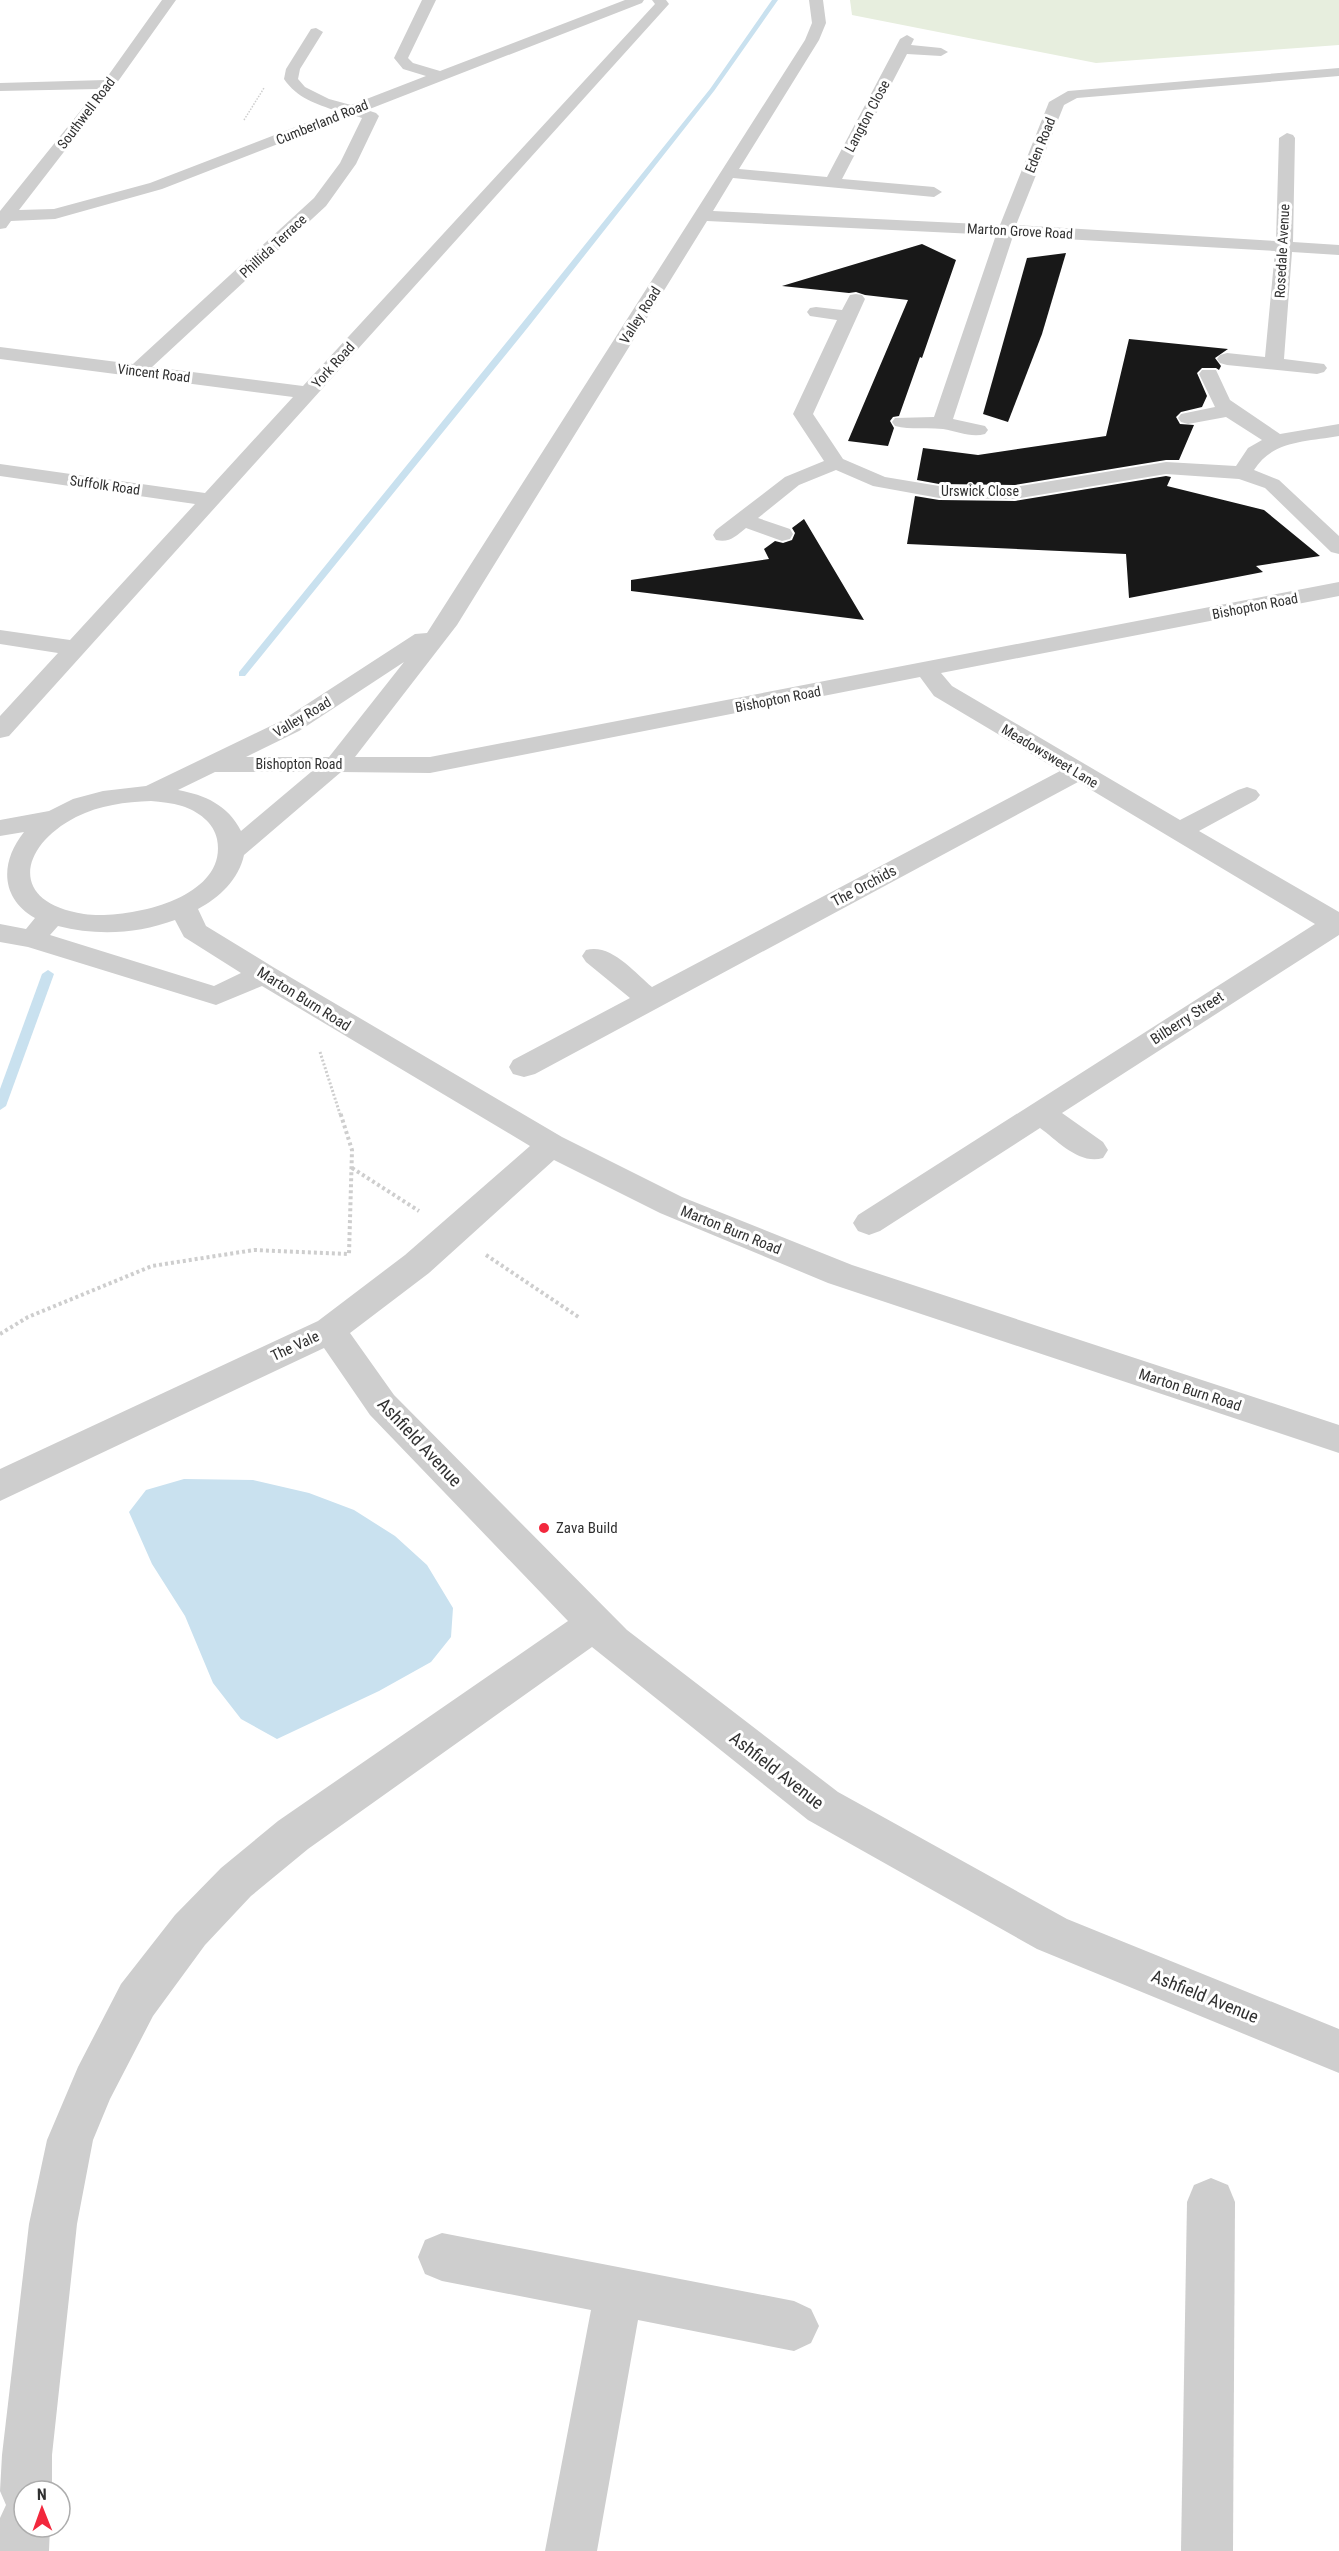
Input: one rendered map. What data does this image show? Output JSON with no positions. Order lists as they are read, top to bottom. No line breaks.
{"streets":{"street":["Southwell Road","Langton Close","Cumberland Road","Eden Road","Marton Grove Road","Phillida Terrace","Rosedale Avenue","Valley Road","York Road","Vincent Road","Suffolk Road","Urswick Close","Bishopton Road","Meadowsweet Lane","The Orchids","Marton Burn Road","Bilberry Street","The Vale","Ashfield Avenue"]},"crossings":[["Southwell Road","Cumberland Road"],["Cumberland Road","Phillida Terrace"],["Eden Road","Marton Grove Road"],["Marton Grove Road","Rosedale Avenue"],["Marton Grove Road","Valley Road"],["Phillida Terrace","Vincent Road"],["Valley Road","Bishopton Road"],["Valley Road","Marton Burn Road"],["York Road","Vincent Road"],["York Road","Suffolk Road"],["Bishopton Road","Meadowsweet Lane"],["Meadowsweet Lane","The Orchids"],["Meadowsweet Lane","Bilberry Street"],["Marton Burn Road","The Vale"],["The Vale","Ashfield Avenue"]],"places":["Zava Build"],"north":"top"}
